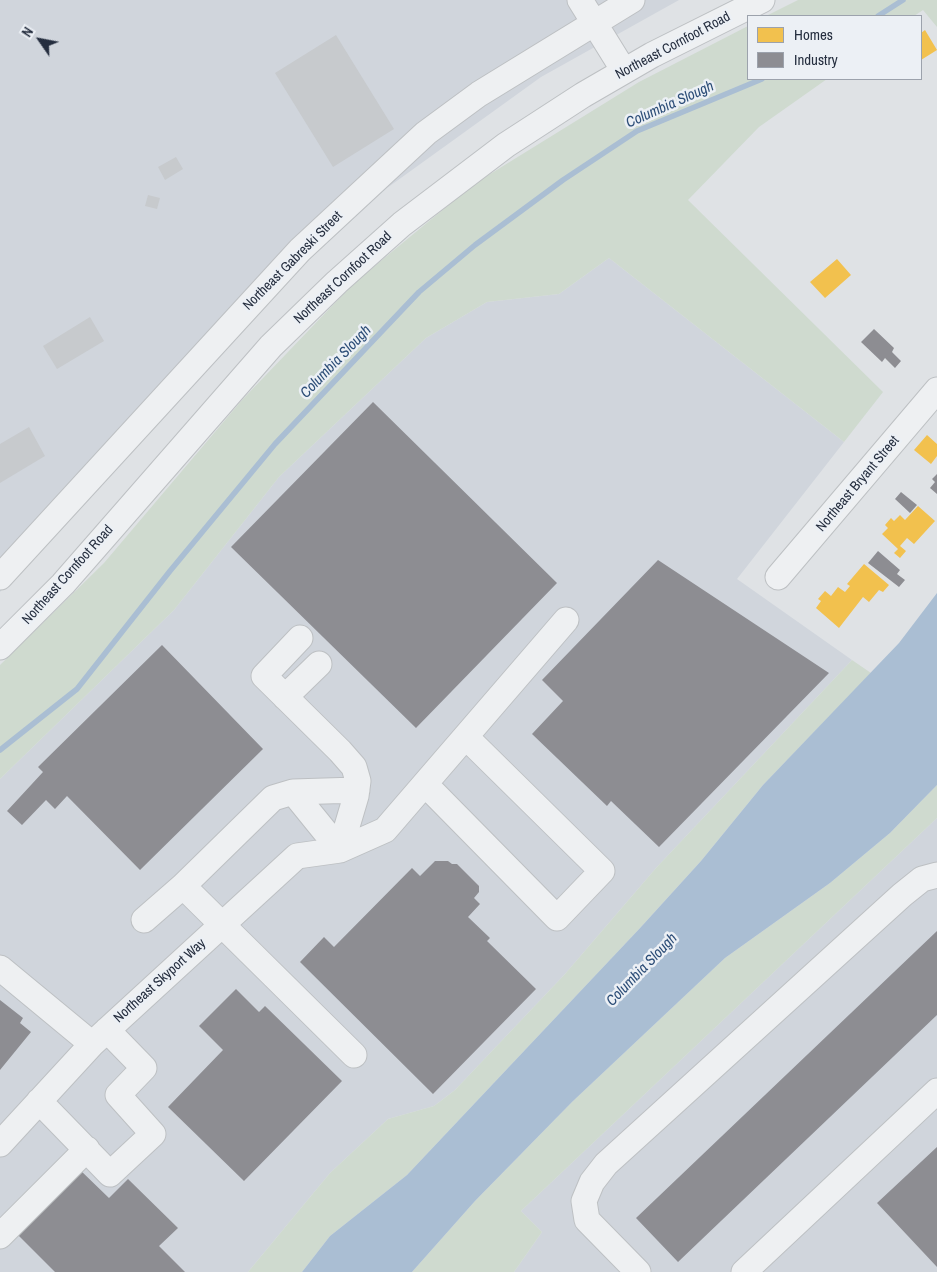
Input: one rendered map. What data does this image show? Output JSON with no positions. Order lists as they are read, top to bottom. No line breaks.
{"streets":{"street":["Northeast Cornfoot Road","Northeast Gabreski Street","Northeast Bryant Street","Northeast Skyport Way"]},"water":["Columbia Slough"],"legend":["Homes","Industry"],"north":"top left"}
